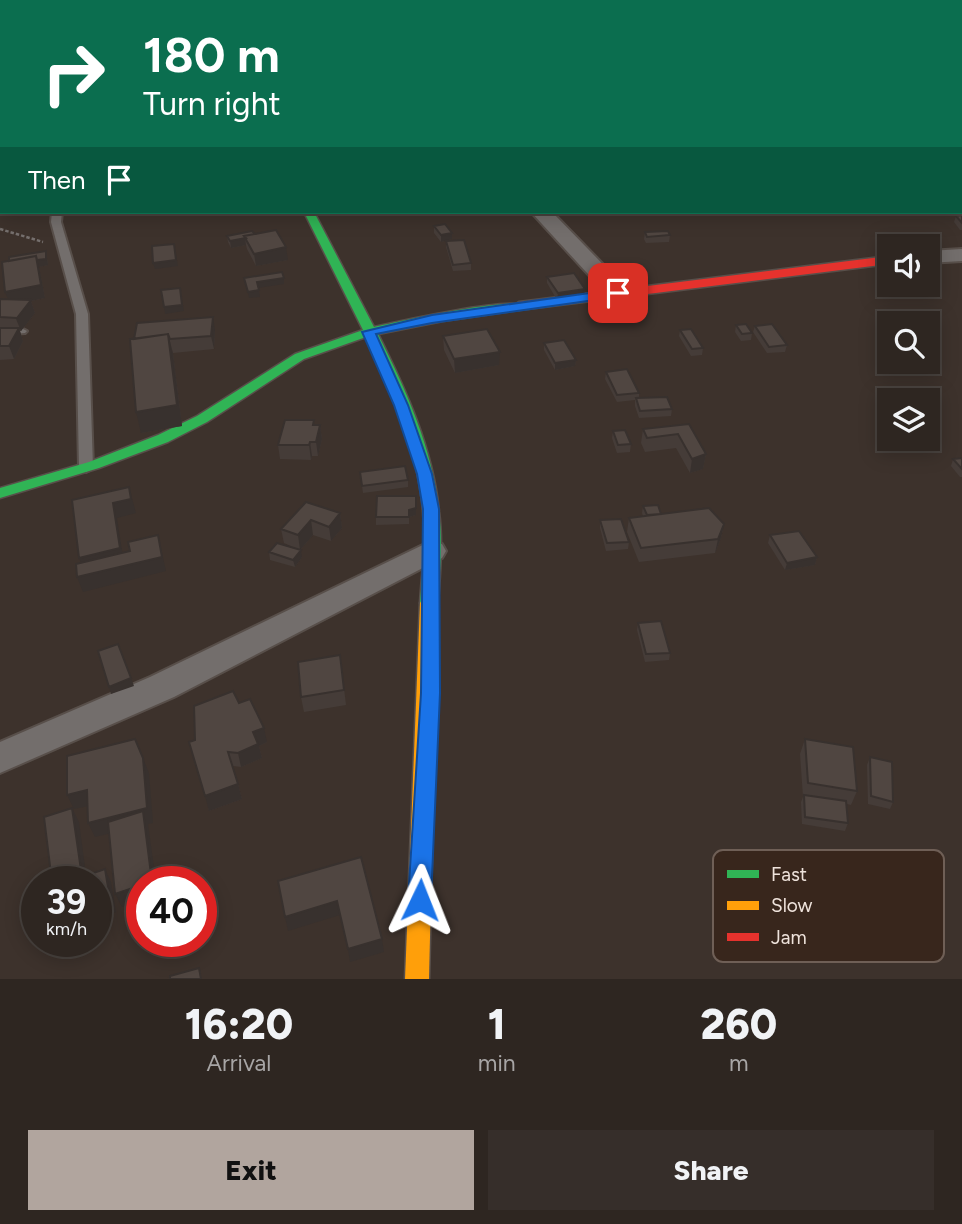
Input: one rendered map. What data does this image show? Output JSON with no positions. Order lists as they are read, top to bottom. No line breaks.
{"legend":["Fast","Slow","Jam"],"page":{"turn":["180 m","Turn right"],"then":"Then","speed":"39 km/h","limit":"40","eta":["16:20","Arrival","1","min","260","m"],"buttons":["Exit","Share"]}}
